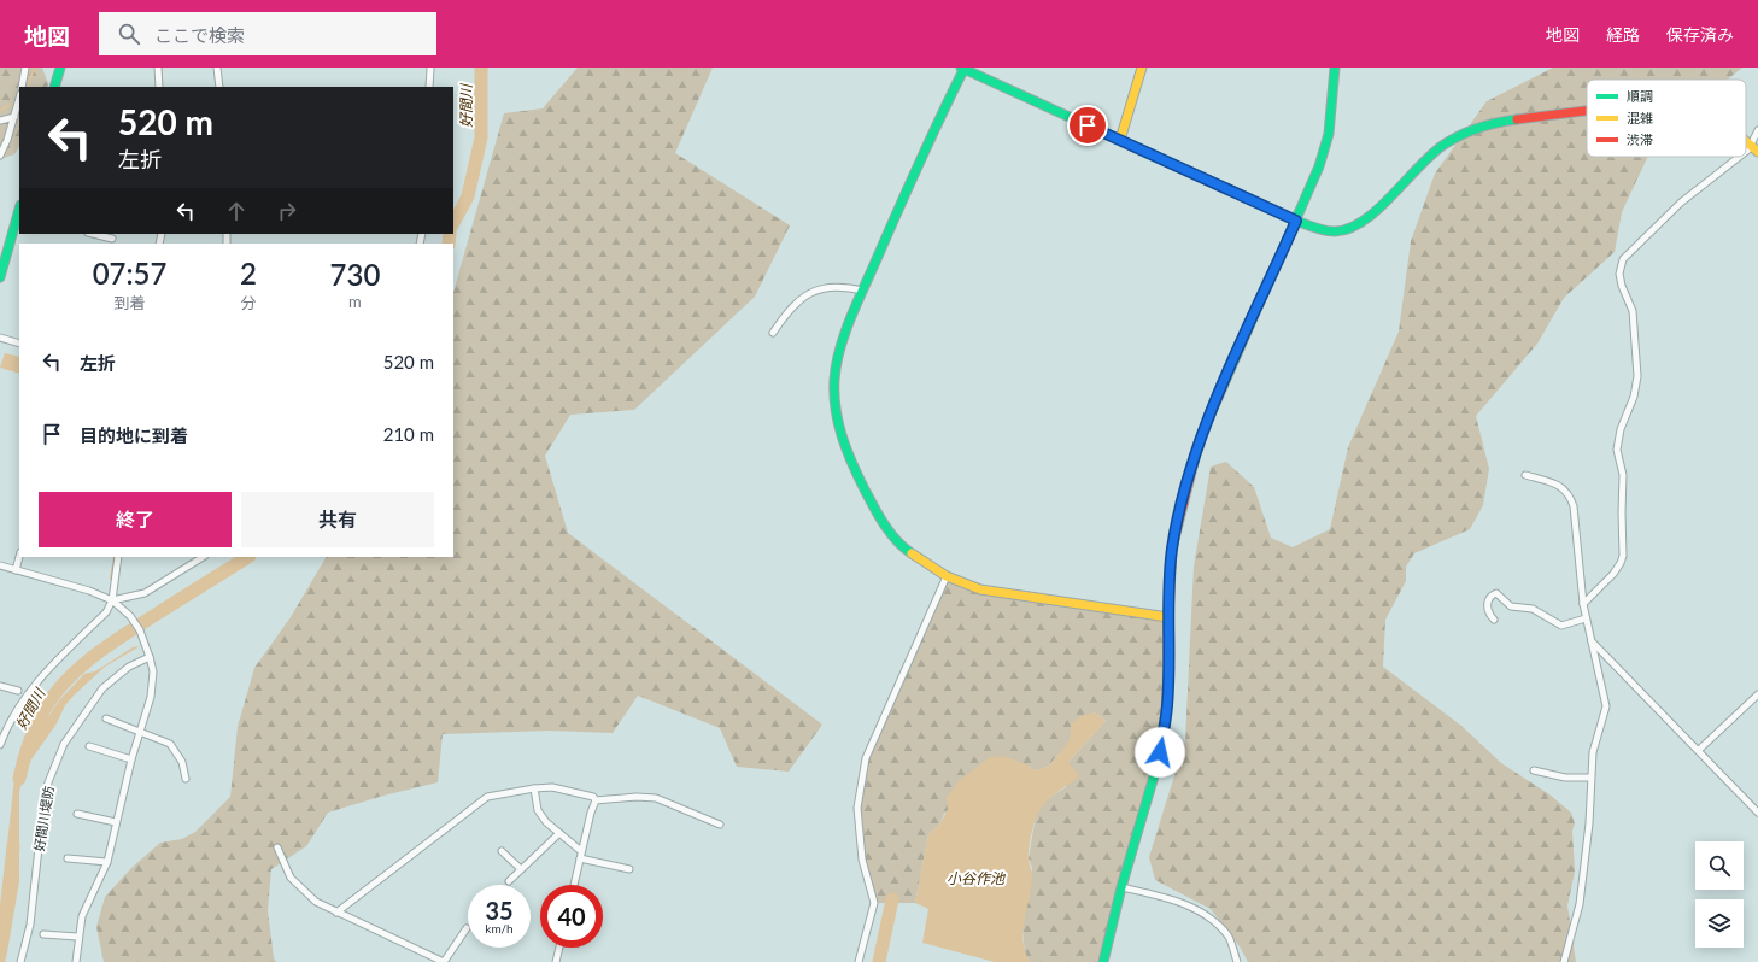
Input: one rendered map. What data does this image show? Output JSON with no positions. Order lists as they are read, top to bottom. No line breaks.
{"streets":{"street":["好間川堤防"]},"water":["好間川","小谷作池"],"legend":["順調","混雑","渋滞"],"page":{"header":"地図","search":"ここで検索","nav":["地図","経路","保存済み"],"turn":["520 m","左折"],"eta":["07:57","到着","2","分","730","m"],"list":[{"name":"左折","value":"520 m"},{"name":"目的地に到着","value":"210 m"}],"buttons":["終了","共有"],"speed":"35 km/h","limit":"40"}}
